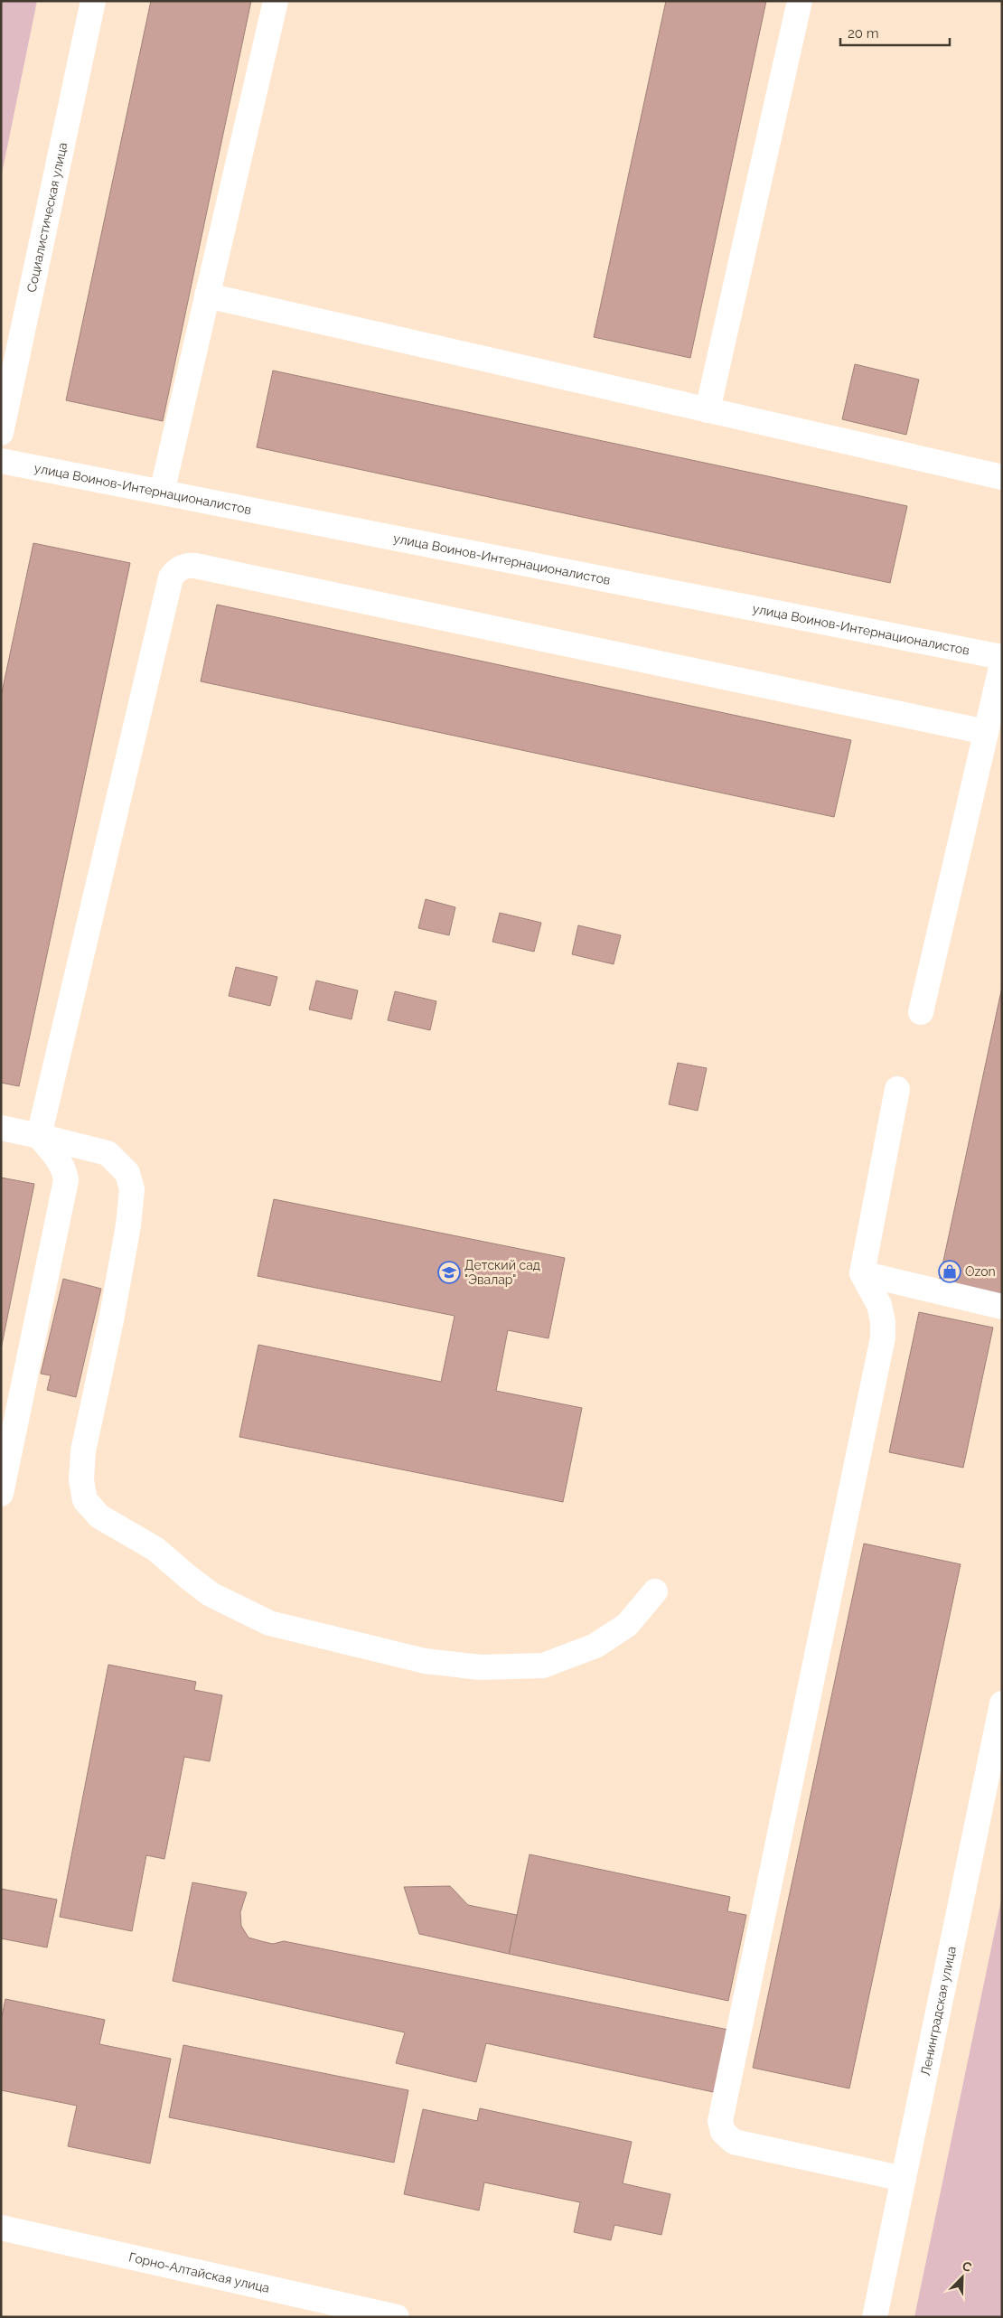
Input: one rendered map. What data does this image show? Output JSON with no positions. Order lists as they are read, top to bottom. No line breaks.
{"streets":{"street":["Социалистическая улица","улица Воинов-Интернационалистов","Ленинградская улица","Горно-Алтайская улица"]},"places":{"shop":["Ozon"],"school or university":["Детский сад \"Эвалар\""]},"scale_bar":"20 m","north":"top right"}
